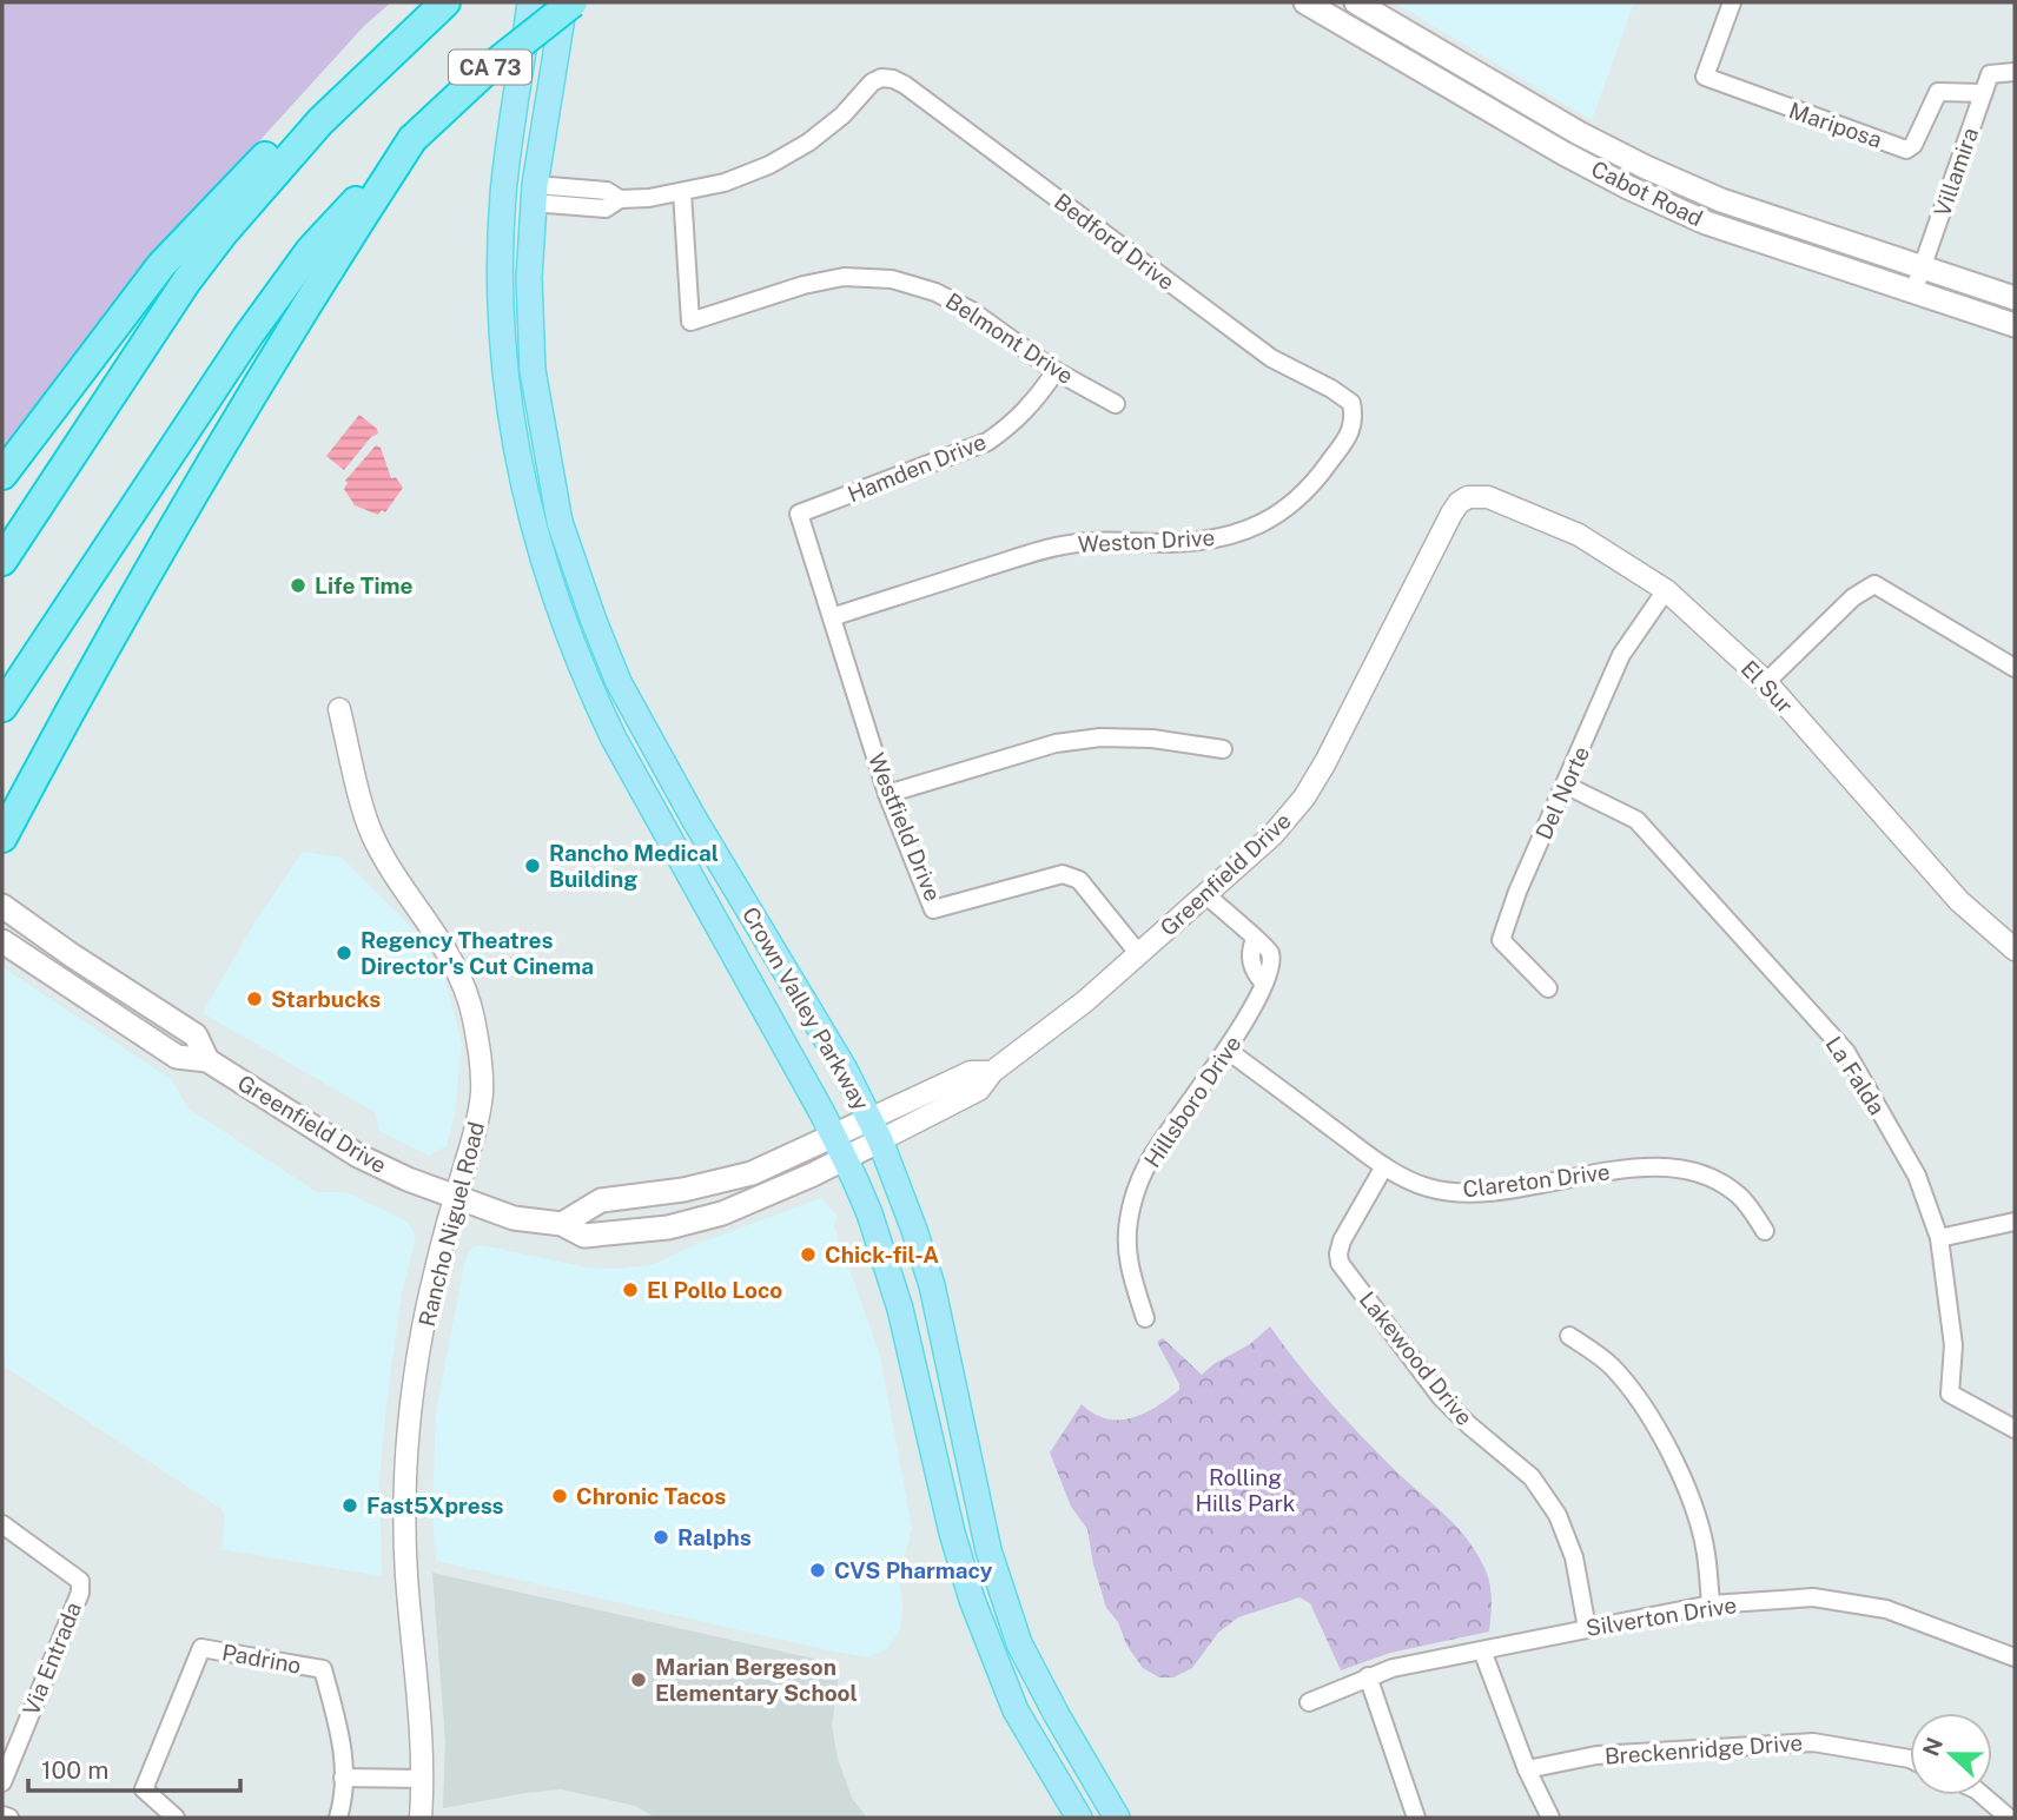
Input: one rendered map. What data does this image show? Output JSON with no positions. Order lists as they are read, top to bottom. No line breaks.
{"streets":{"highway":["CA 73"],"main road":["Cabot Road","Greenfield Drive","Crown Valley Parkway"],"street":["Mariposa","Villamira","Bedford Drive","Belmont Drive","Hamden Drive","Weston Drive","El Sur","Del Norte","Westfield Drive","La Falda","Hillsboro Drive","Clareton Drive","Rancho Niguel Road","Lakewood Drive","Silverton Drive","Via Entrada","Padrino","Breckenridge Drive"]},"crossings":[["Mariposa","Villamira"],["Villamira","Cabot Road"],["Bedford Drive","Belmont Drive"],["Bedford Drive","Weston Drive"],["Belmont Drive","Hamden Drive"],["Hamden Drive","Westfield Drive"],["Weston Drive","Westfield Drive"],["El Sur","Del Norte"],["El Sur","Greenfield Drive"],["Del Norte","La Falda"],["Westfield Drive","Greenfield Drive"],["Greenfield Drive","Crown Valley Parkway"],["Greenfield Drive","Hillsboro Drive"],["Greenfield Drive","Rancho Niguel Road"],["Hillsboro Drive","Clareton Drive"],["Clareton Drive","Lakewood Drive"],["Lakewood Drive","Silverton Drive"]],"parks":["Rolling Hills Park"],"places":["Life Time","Rancho Medical Building","Regency Theatres Director's Cut Cinema","Starbucks","Chick-fil-A","El Pollo Loco","Chronic Tacos","Fast5Xpress","Ralphs","CVS Pharmacy","Marian Bergeson Elementary School"],"scale_bar":"100 m","north":"left"}
